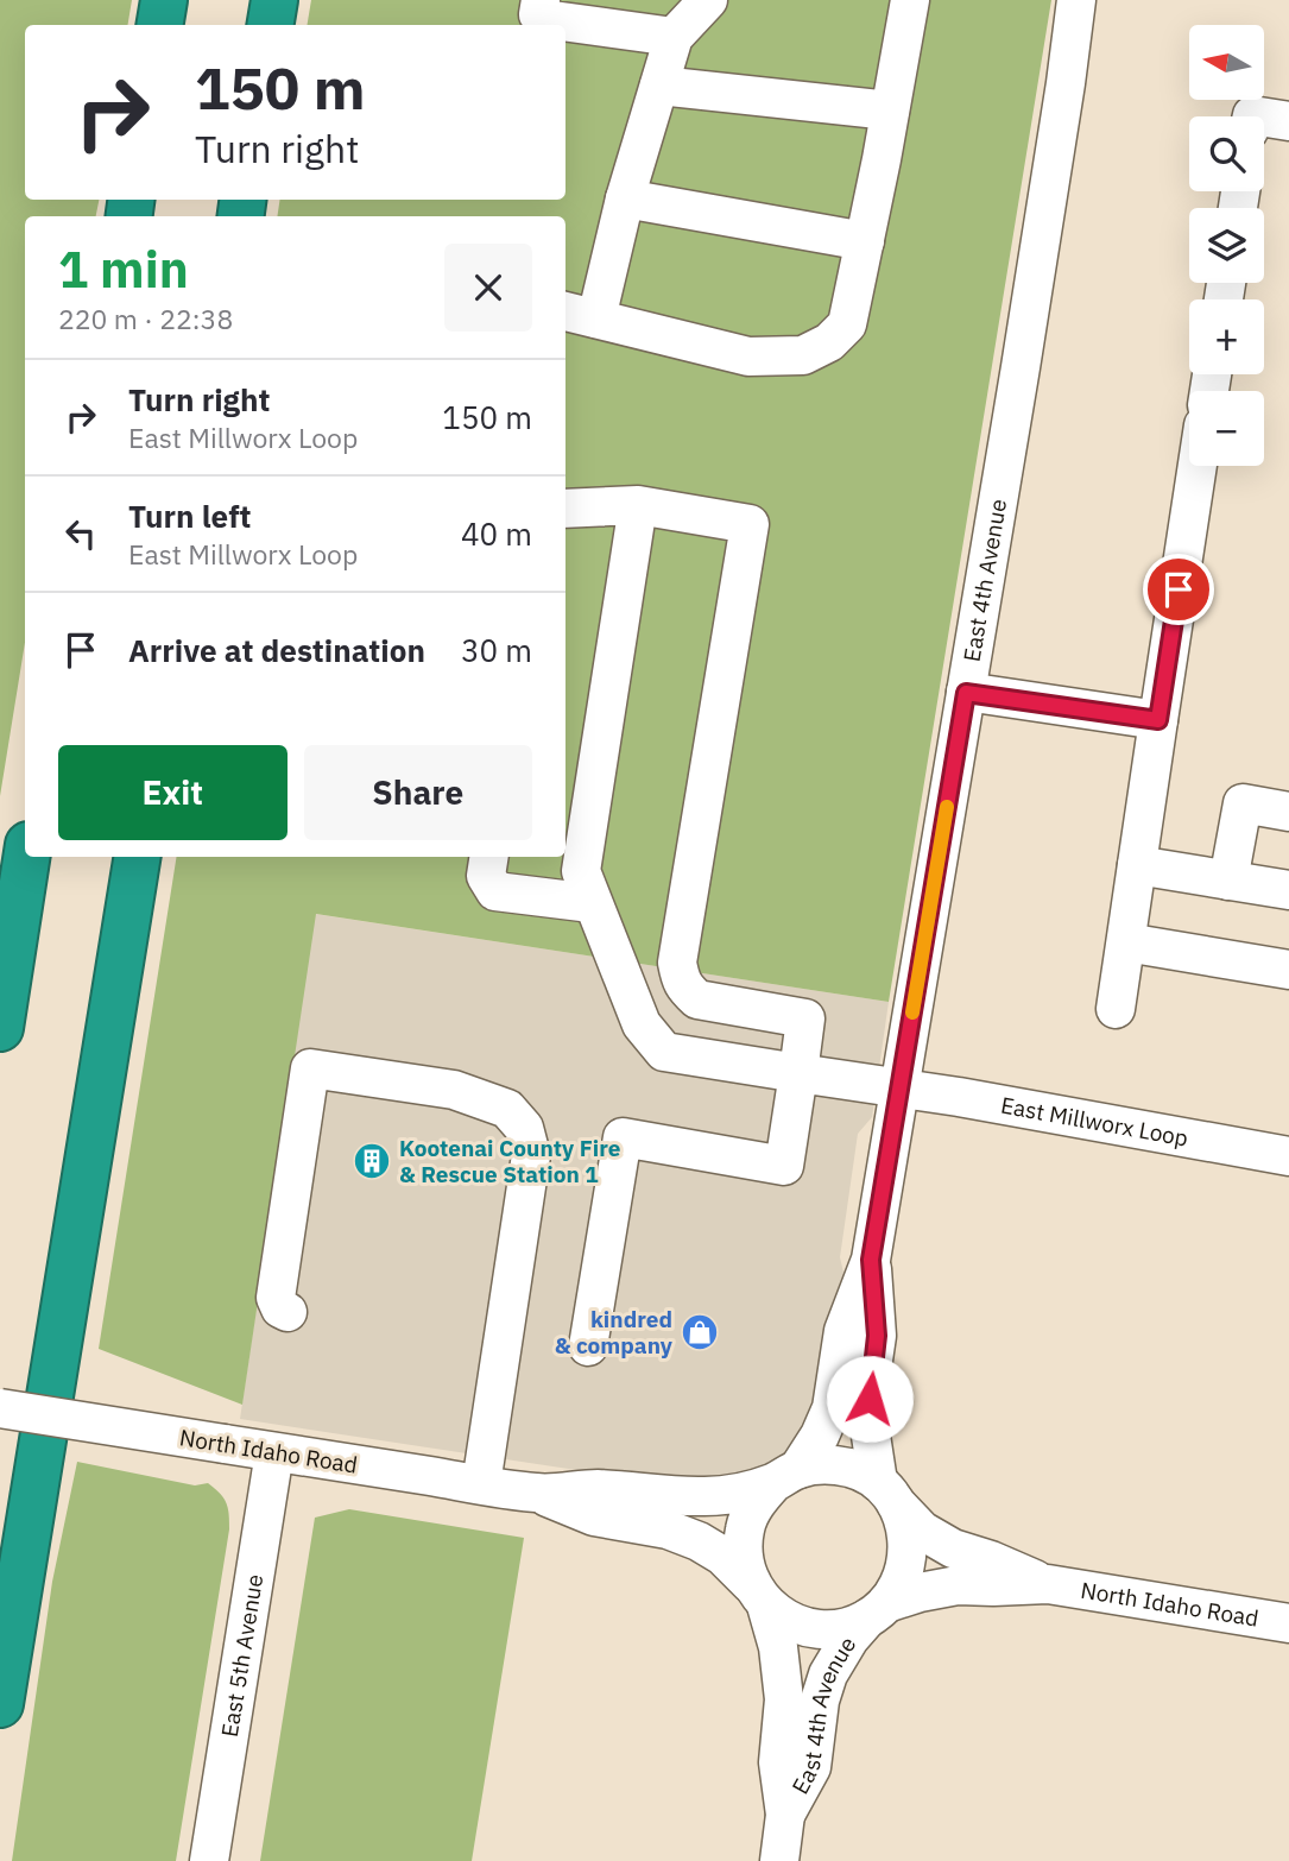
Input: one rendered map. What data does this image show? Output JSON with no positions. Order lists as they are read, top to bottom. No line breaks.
{"streets":{"street":["East 4th Avenue","East Millworx Loop","North Idaho Road","East 5th Avenue"]},"crossings":[["East 4th Avenue","East Millworx Loop"],["East 4th Avenue","North Idaho Road"],["North Idaho Road","East 5th Avenue"]],"places":{"building":["Kootenai County Fire & Rescue Station 1"],"shop":["kindred & company"]},"north":"left","page":{"map_buttons":["+","−"],"turn":["150 m","Turn right"],"heading":["1 min","220 m · 22:38"],"list":[{"name":"Turn right","note":"East Millworx Loop","value":"150 m"},{"name":"Turn left","note":"East Millworx Loop","value":"40 m"},{"name":"Arrive at destination","value":"30 m"}],"buttons":["Exit","Share"]}}
